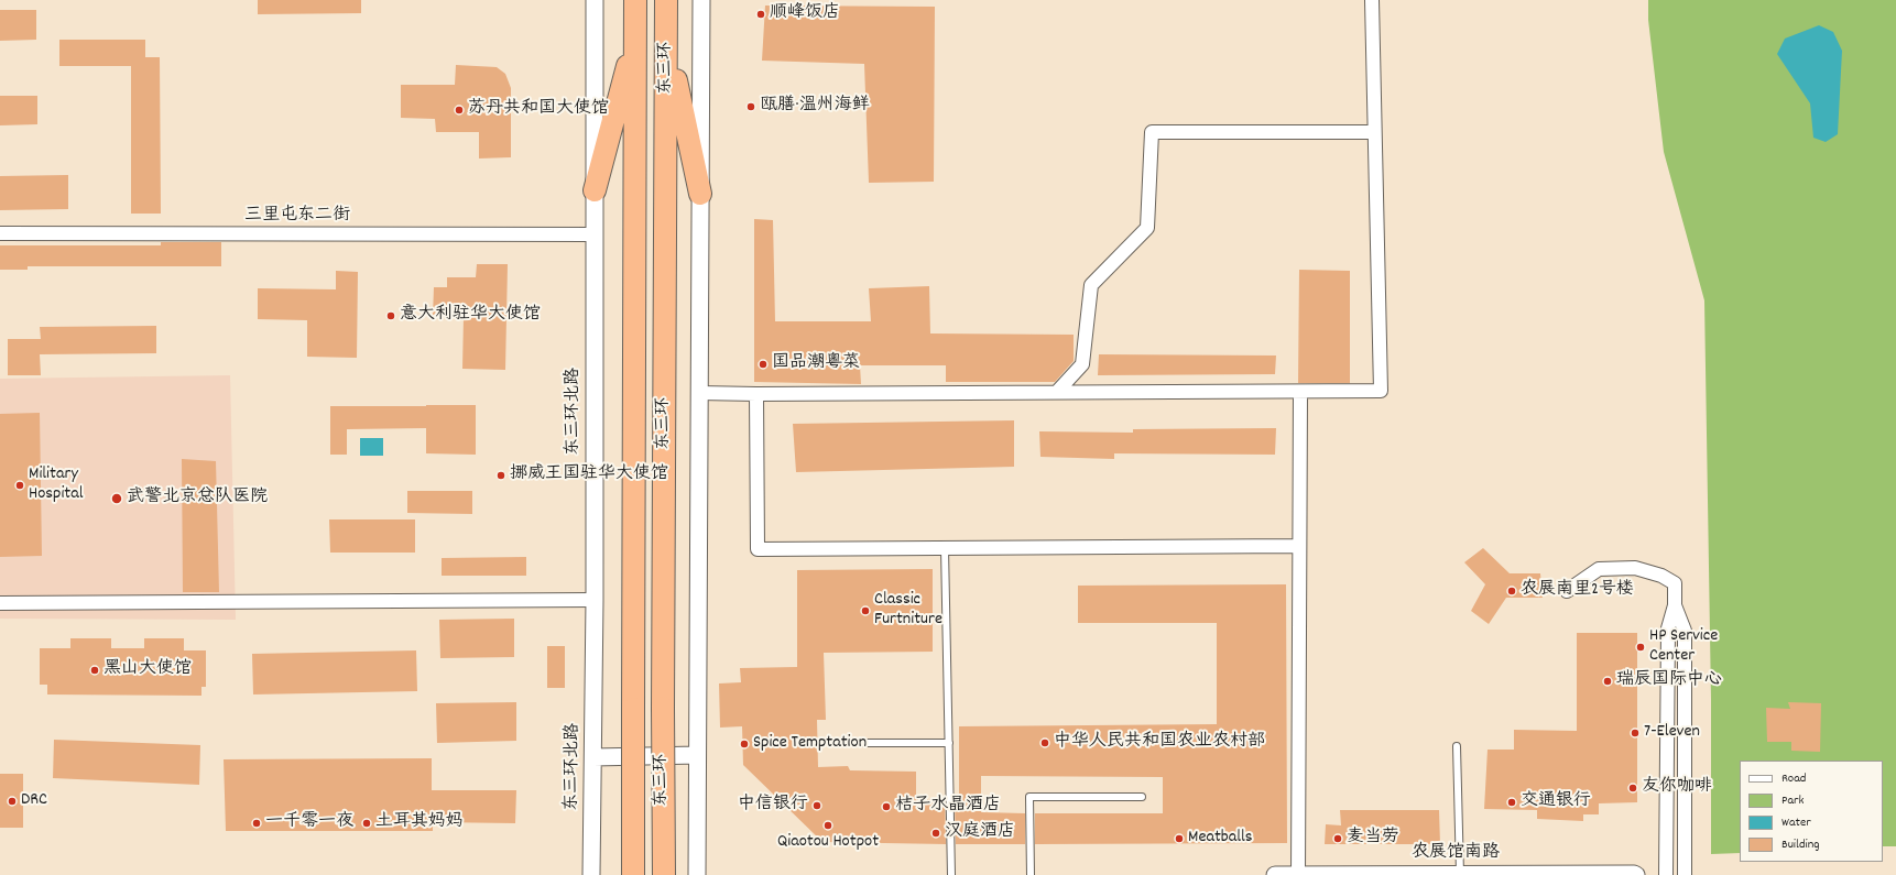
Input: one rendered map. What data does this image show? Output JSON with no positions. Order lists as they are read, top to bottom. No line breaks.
{"streets":{"highway":["东三环"],"street":["三里屯东二街","东三环北路","农展馆南路"]},"crossings":[["三里屯东二街","东三环北路"]],"places":["顺峰饭店","瓯膳·温州海鲜","苏丹共和国大使馆","意大利驻华大使馆","国品潮粤菜","挪威王国驻华大使馆","Military Hospital","武警北京总队医院","农展南里2号楼","Classic Furtniture","HP Service Center","黑山大使馆","瑞辰国际中心","7-Eleven","中华人民共和国农业农村部","Spice Temptation","友你咖啡","DRC","交通银行","中信银行","桔子水晶酒店","一千零一夜","土耳其妈妈","Qiaotou Hotpot","汉庭酒店","Meatballs","麦当劳"],"legend":["Road","Park","Water","Building"]}
